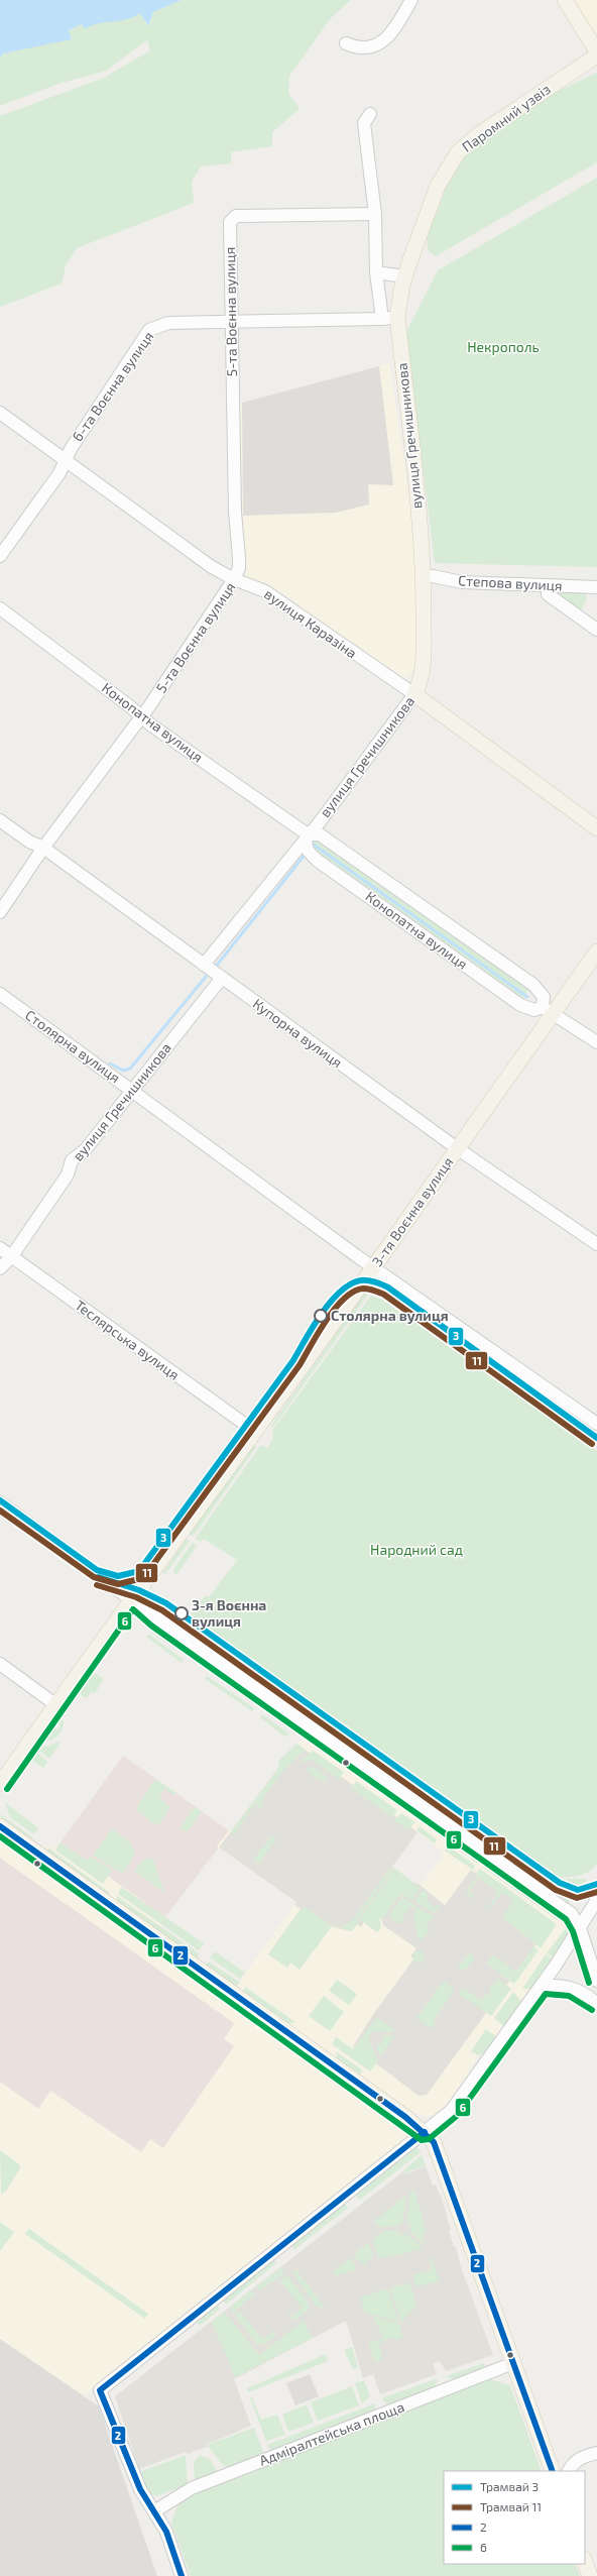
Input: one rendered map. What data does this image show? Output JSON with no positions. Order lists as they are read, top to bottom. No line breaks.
{"streets":{"main road":["Паромний узвіз","вулиця Гречишникова","вулиця Каразіна","3-тя Воєнна вулиця"],"street":["5-та Воєнна вулиця","6-та Воєнна вулиця","Степова вулиця","Конопатна вулиця","Купорна вулиця","Столярна вулиця","Теслярська вулиця","Адміралтейська площа"]},"crossings":[["Паромний узвіз","вулиця Гречишникова"],["5-та Воєнна вулиця","6-та Воєнна вулиця"],["5-та Воєнна вулиця","вулиця Каразіна"],["5-та Воєнна вулиця","Конопатна вулиця"],["5-та Воєнна вулиця","Купорна вулиця"],["6-та Воєнна вулиця","вулиця Каразіна"],["вулиця Гречишникова","Степова вулиця"],["вулиця Гречишникова","вулиця Каразіна"],["вулиця Гречишникова","Конопатна вулиця"],["вулиця Гречишникова","Купорна вулиця"],["вулиця Гречишникова","Столярна вулиця"],["вулиця Гречишникова","Теслярська вулиця"],["Конопатна вулиця","3-тя Воєнна вулиця"],["Купорна вулиця","3-тя Воєнна вулиця"],["Столярна вулиця","3-тя Воєнна вулиця"],["3-тя Воєнна вулиця","Теслярська вулиця"]],"parks":["Некрополь","Народний сад"],"places":["Столярна вулиця","3-я Воєнна вулиця"],"lines":["tram line 3","tram line 11","transit line 6","transit line 2"],"legend":["Трамвай 3","Трамвай 11","2","6"]}
